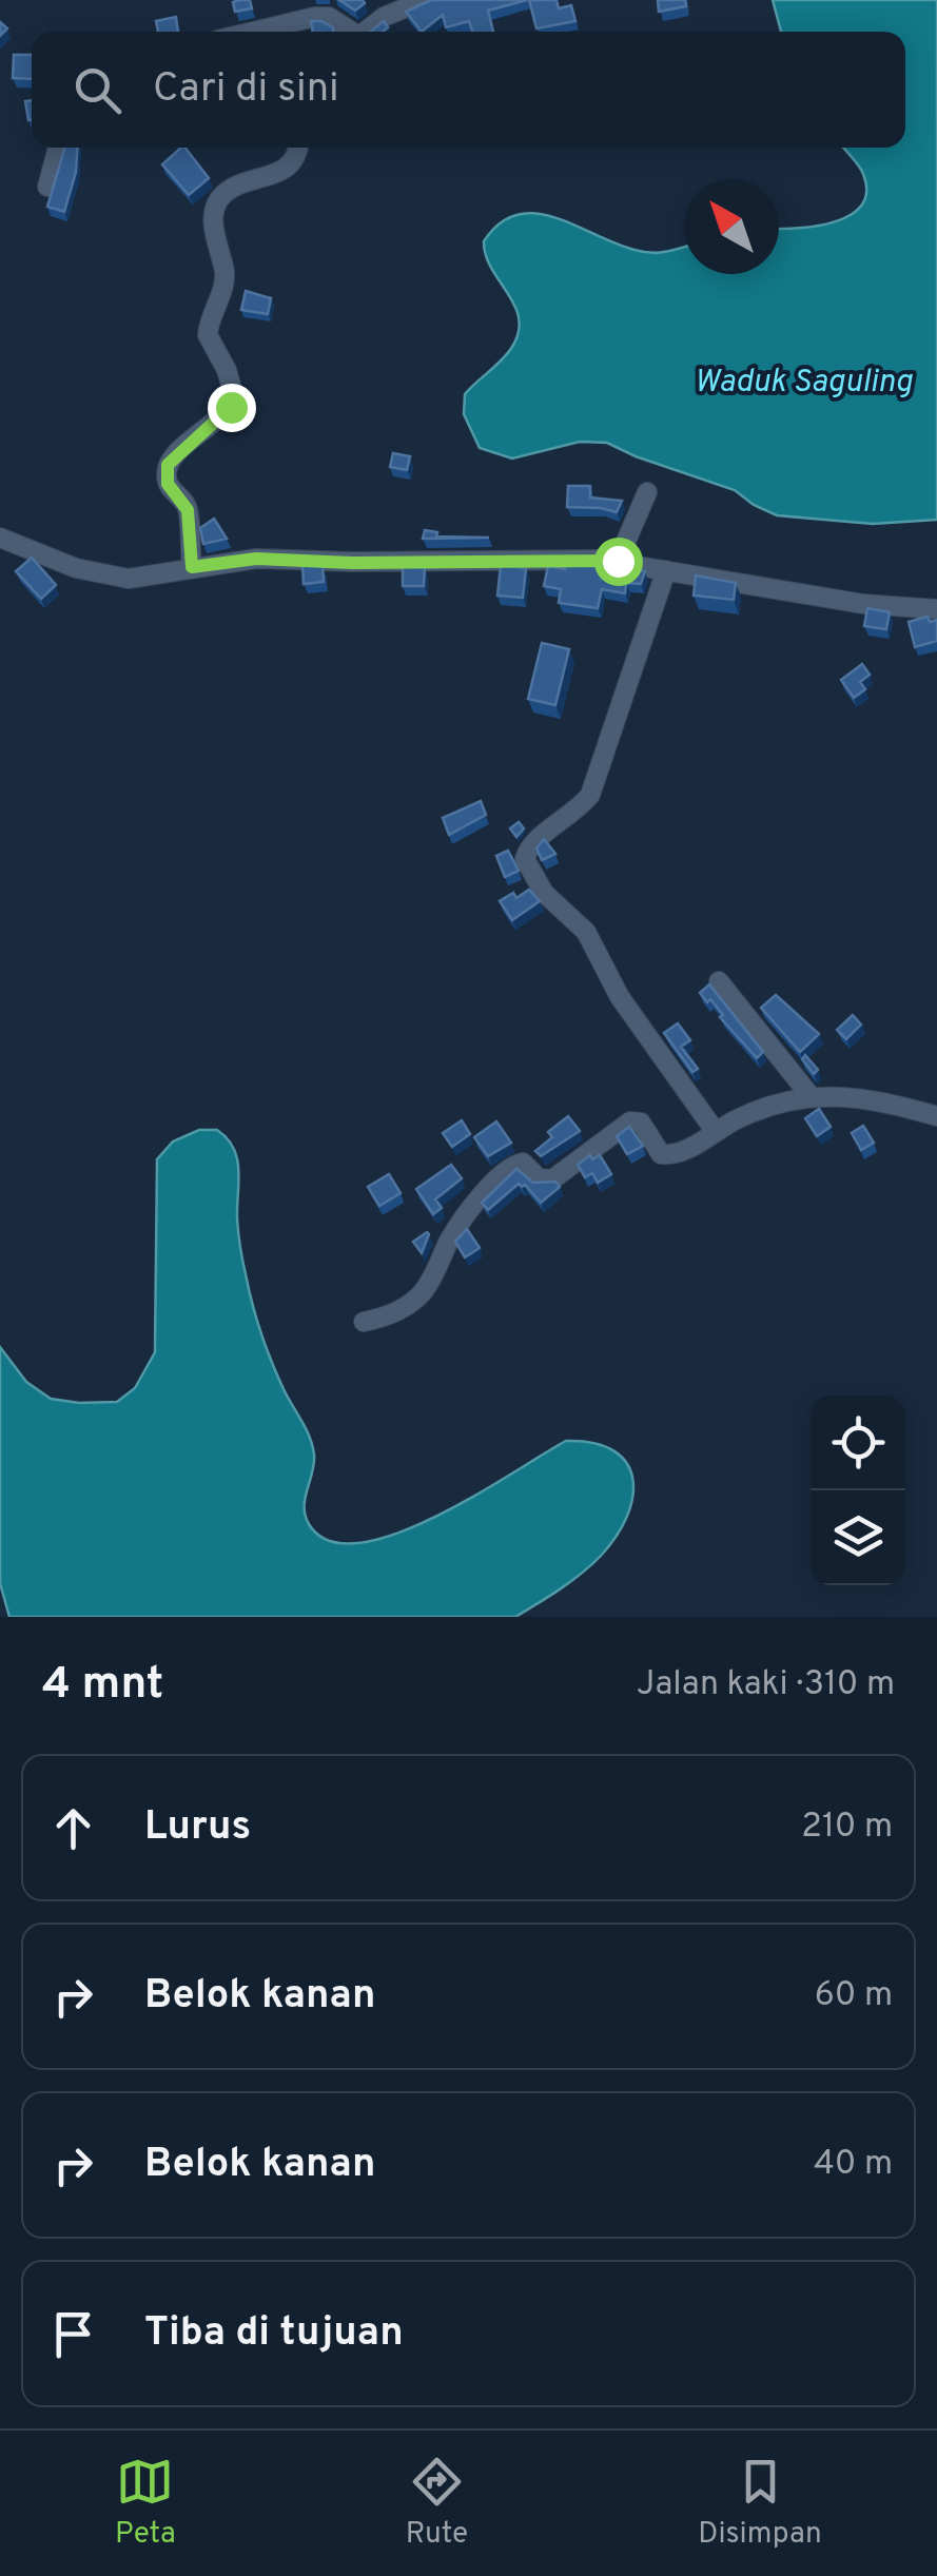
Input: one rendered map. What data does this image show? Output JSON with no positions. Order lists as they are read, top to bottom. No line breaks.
{"water":["Waduk Saguling"],"north":"top left","page":{"search":"Cari di sini","heading":["4 mnt","Jalan kaki · 310 m"],"list":[["Lurus","210 m"],["Belok kanan","60 m"],["Belok kanan","40 m"],"Tiba di tujuan"],"nav":["Peta","Rute","Disimpan"]}}
